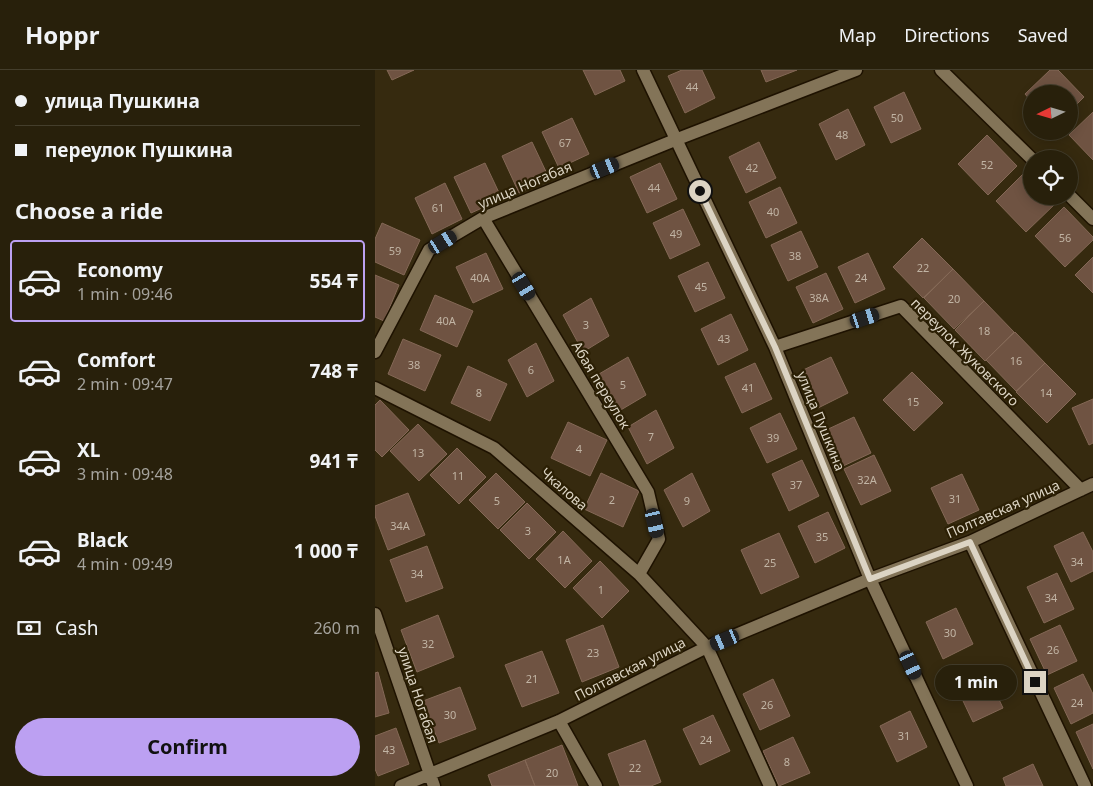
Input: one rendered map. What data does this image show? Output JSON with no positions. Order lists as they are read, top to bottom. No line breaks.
{"streets":{"street":["улица Ногабая","переулок Жуковского","Абая переулок","улица Пушкина","Чкалова","Полтавская улица"]},"crossings":[["улица Ногабая","Абая переулок"],["улица Ногабая","улица Пушкина"],["улица Ногабая","Полтавская улица"],["переулок Жуковского","улица Пушкина"],["переулок Жуковского","Полтавская улица"],["Абая переулок","Чкалова"],["улица Пушкина","Полтавская улица"],["Чкалова","Полтавская улица"]],"house_numbers":["44","50","48","67","52","42","44","61","40","49","56","59","38","22","40А","24","45","38А","20","40А","3","18","43","16","38","6","5","41","8","14","15","7","39","4","13","11","32А","37","31","2","5","9","34А","3","35","1А","34","25","34","1","34","30","32","26","23","21","24","26","30","31","24","43","8","22","20"],"north":"left","page":{"header":"Hoppr","nav":["Map","Directions","Saved"],"banner":["улица Пушкина","переулок Пушкина"],"heading":"Choose a ride","list":[{"name":"Economy","note":"1 min · 09:46","value":"554 ₸"},{"name":"Comfort","note":"2 min · 09:47","value":"748 ₸"},{"name":"XL","note":"3 min · 09:48","value":"941 ₸"},{"name":"Black","note":"4 min · 09:49","value":"1 000 ₸"}],"pay":["Cash","260 m"],"bubble":"1 min","buttons":"Confirm"}}
